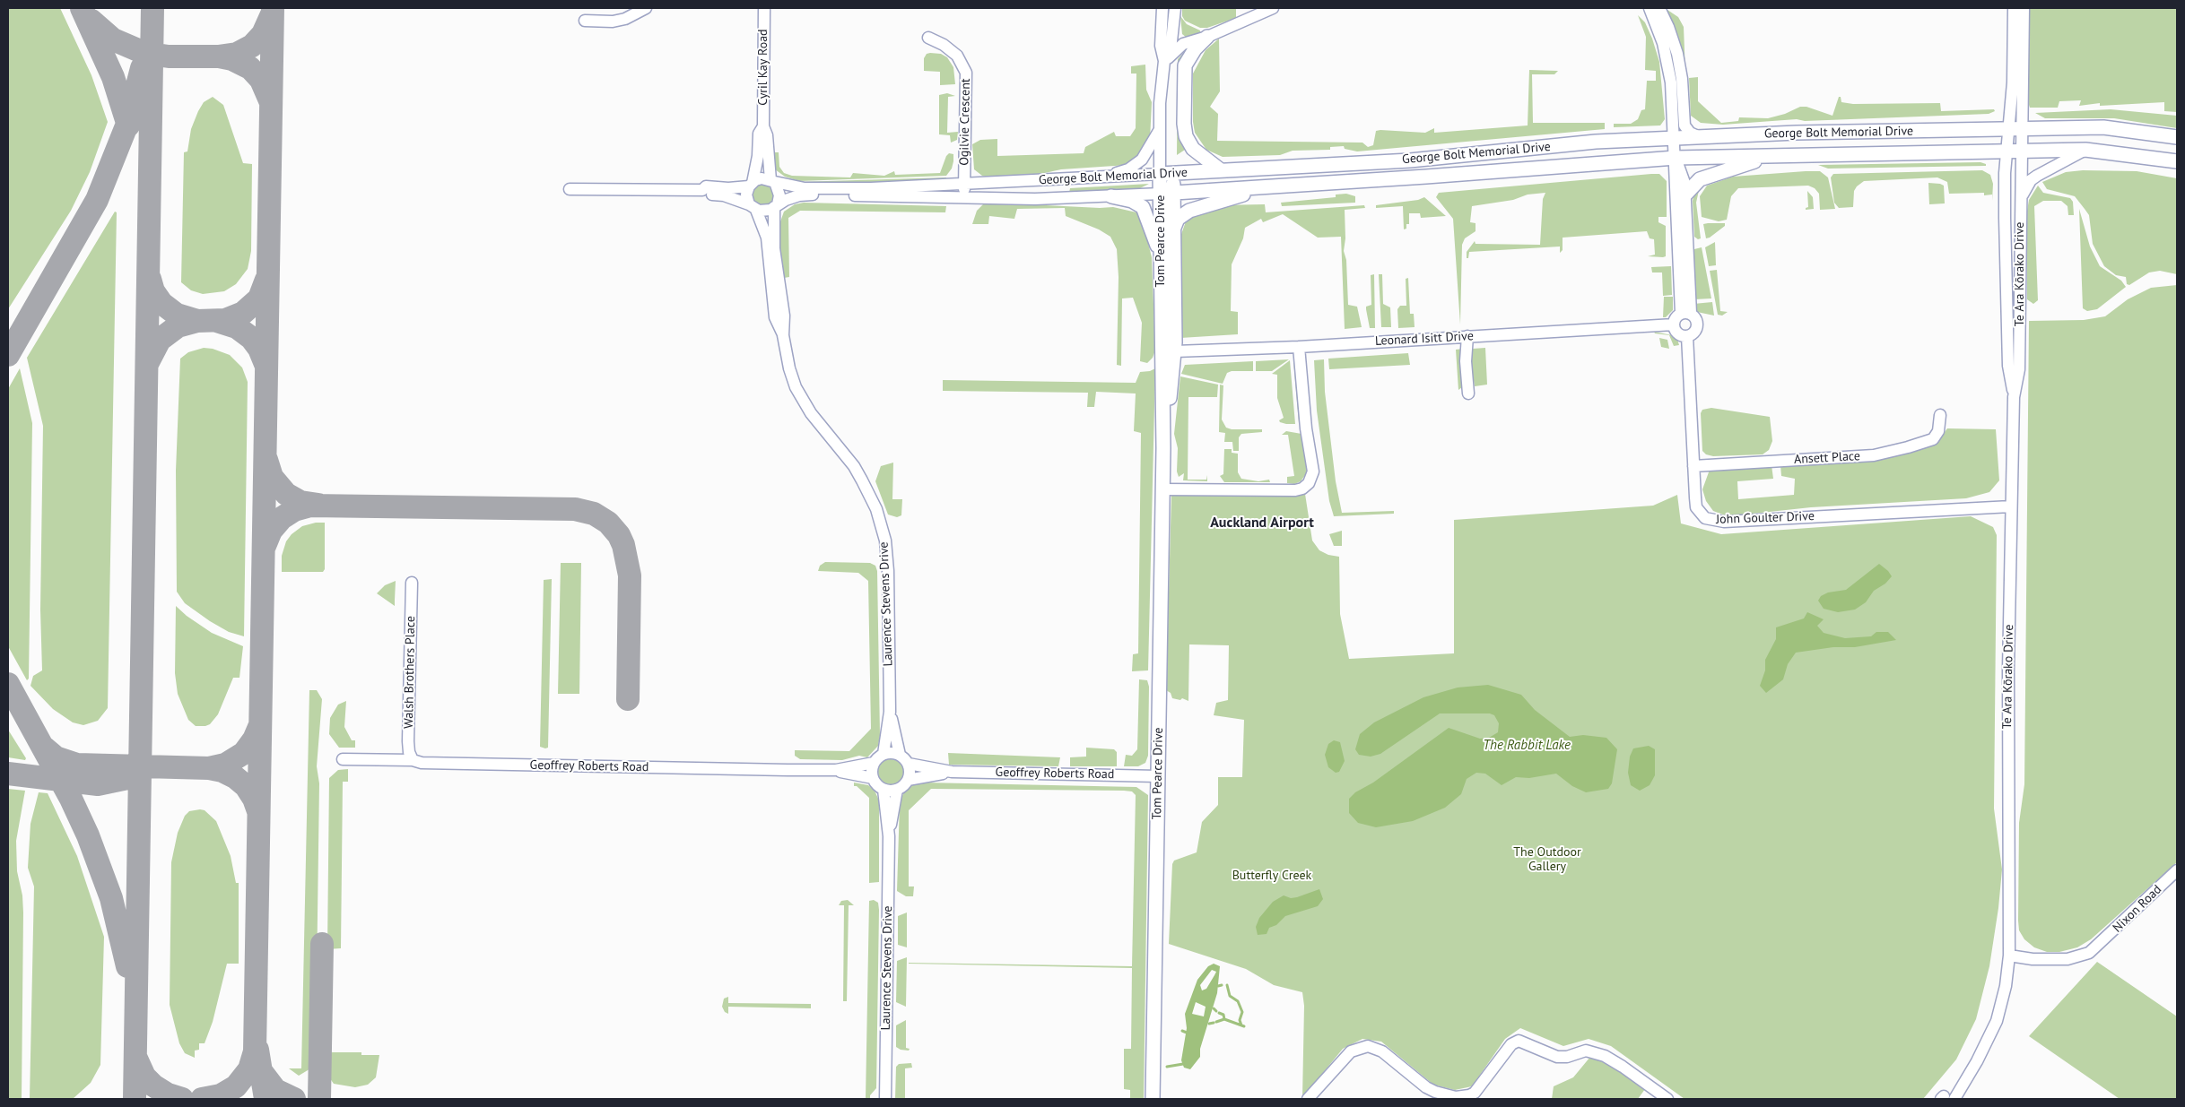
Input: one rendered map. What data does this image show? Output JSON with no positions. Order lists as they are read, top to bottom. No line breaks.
{"streets":{"main road":["George Bolt Memorial Drive","Tom Pearce Drive"],"street":["Cyril Kay Road","Ogilvie Crescent","Te Ara Kōrako Drive","Leonard Isitt Drive","Ansett Place","John Goulter Drive","Laurence Stevens Drive","Walsh Brothers Place","Geoffrey Roberts Road","Nixon Road"]},"crossings":[["Cyril Kay Road","George Bolt Memorial Drive"],["Cyril Kay Road","Laurence Stevens Drive"],["Ogilvie Crescent","George Bolt Memorial Drive"],["George Bolt Memorial Drive","Tom Pearce Drive"],["George Bolt Memorial Drive","Te Ara Kōrako Drive"],["George Bolt Memorial Drive","Laurence Stevens Drive"],["Tom Pearce Drive","Leonard Isitt Drive"],["Tom Pearce Drive","Geoffrey Roberts Road"],["Te Ara Kōrako Drive","John Goulter Drive"],["Te Ara Kōrako Drive","Nixon Road"],["Leonard Isitt Drive","John Goulter Drive"],["Ansett Place","John Goulter Drive"],["Laurence Stevens Drive","Geoffrey Roberts Road"],["Walsh Brothers Place","Geoffrey Roberts Road"]],"districts":["Auckland Airport"],"water":["The Rabbit Lake"],"parks":["The Outdoor Gallery","Butterfly Creek"]}
